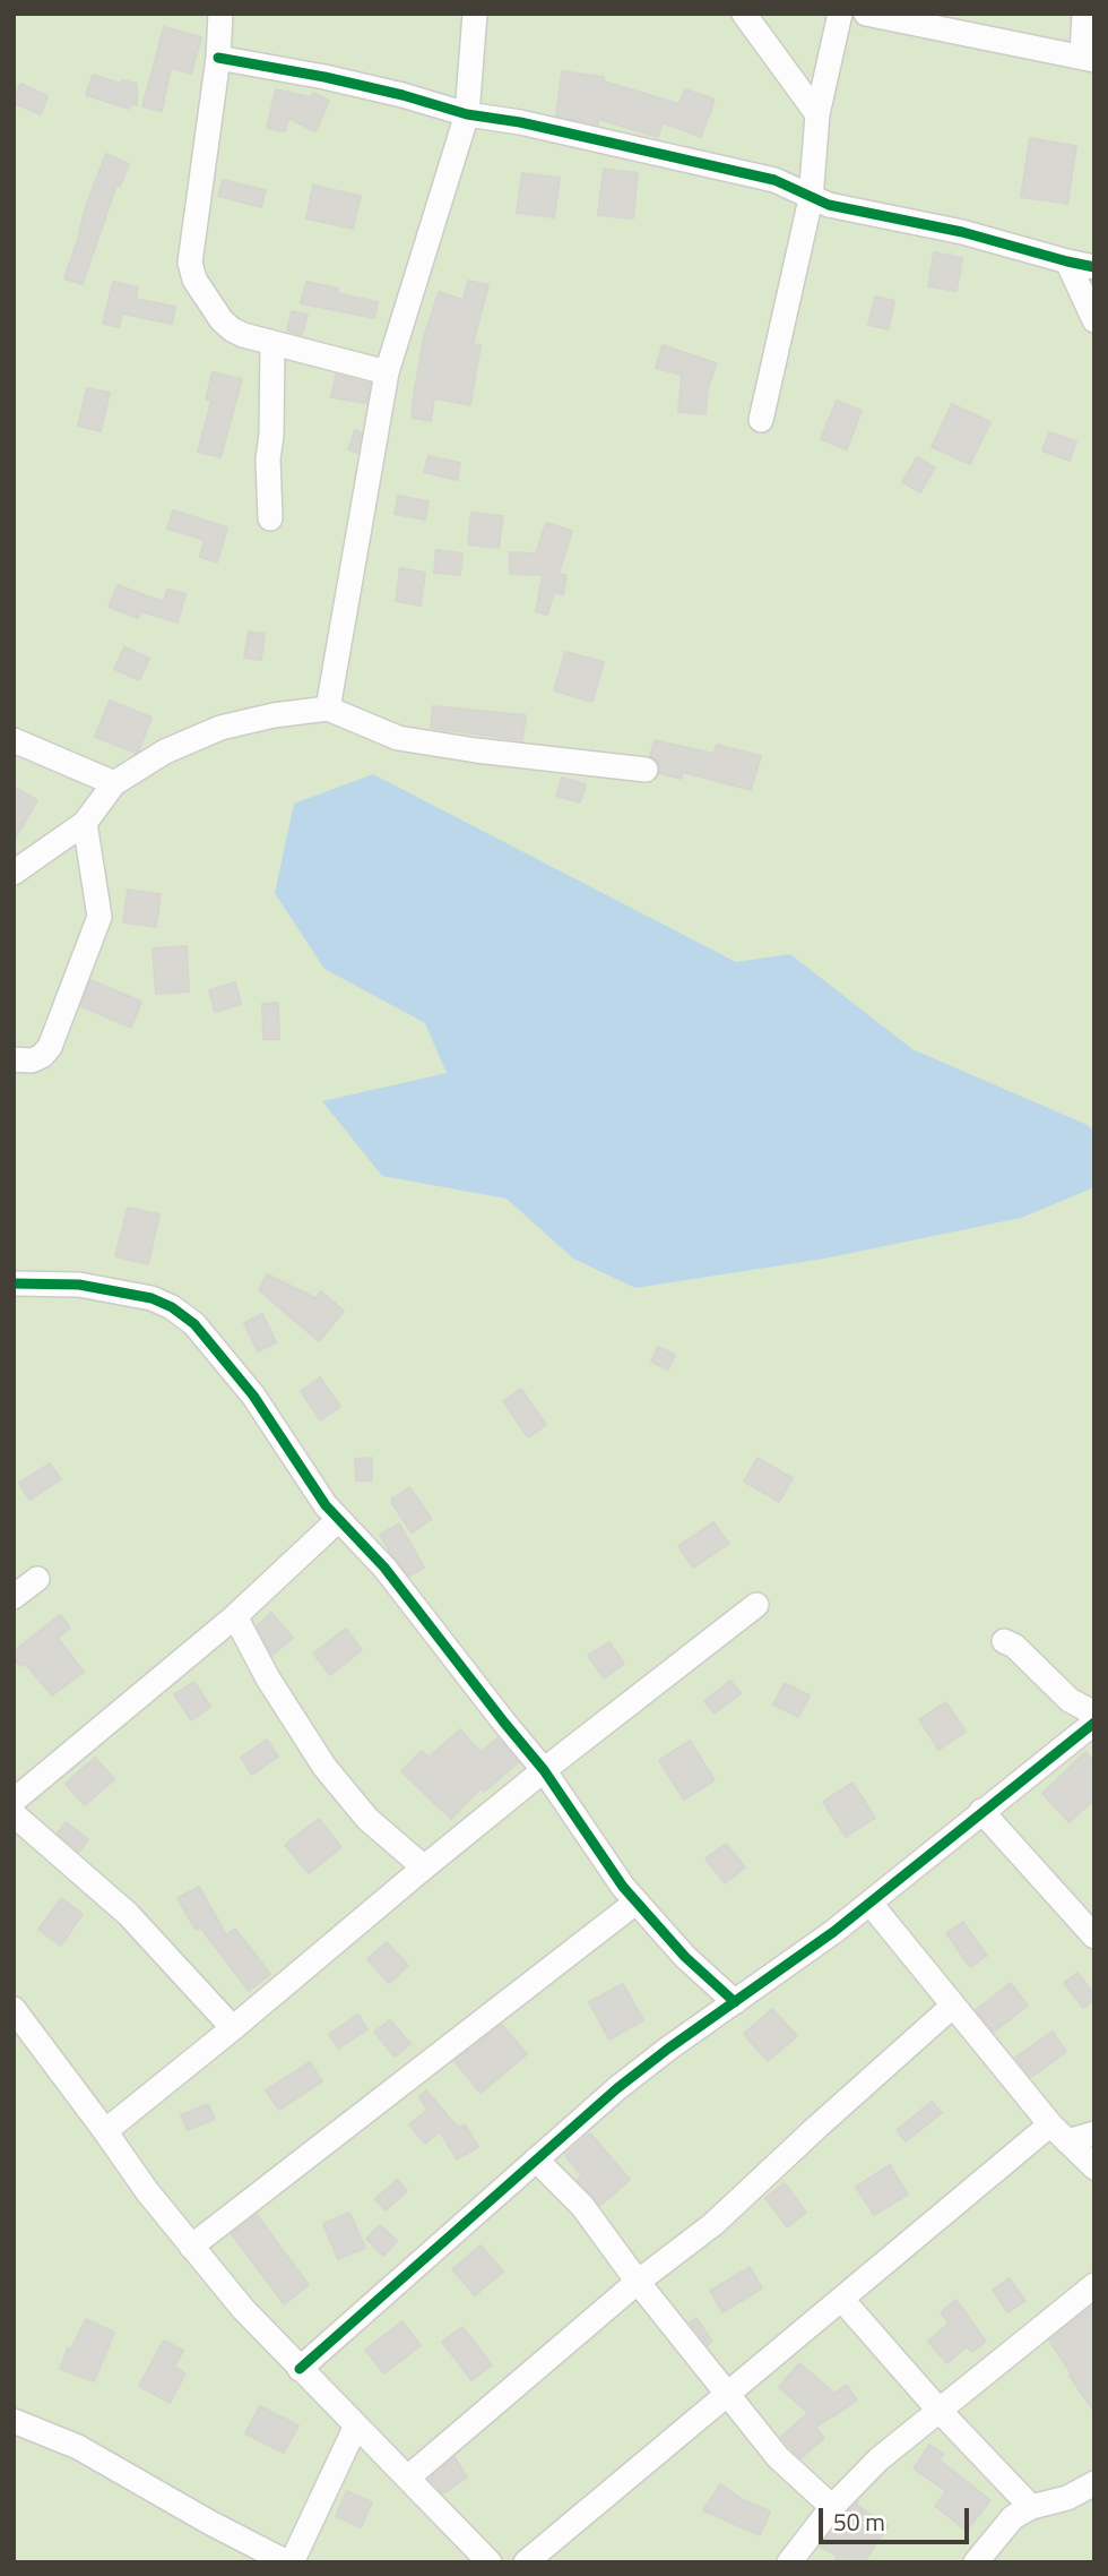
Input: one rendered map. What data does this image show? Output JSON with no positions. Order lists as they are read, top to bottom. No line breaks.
{"scale_bar":"50 m"}
